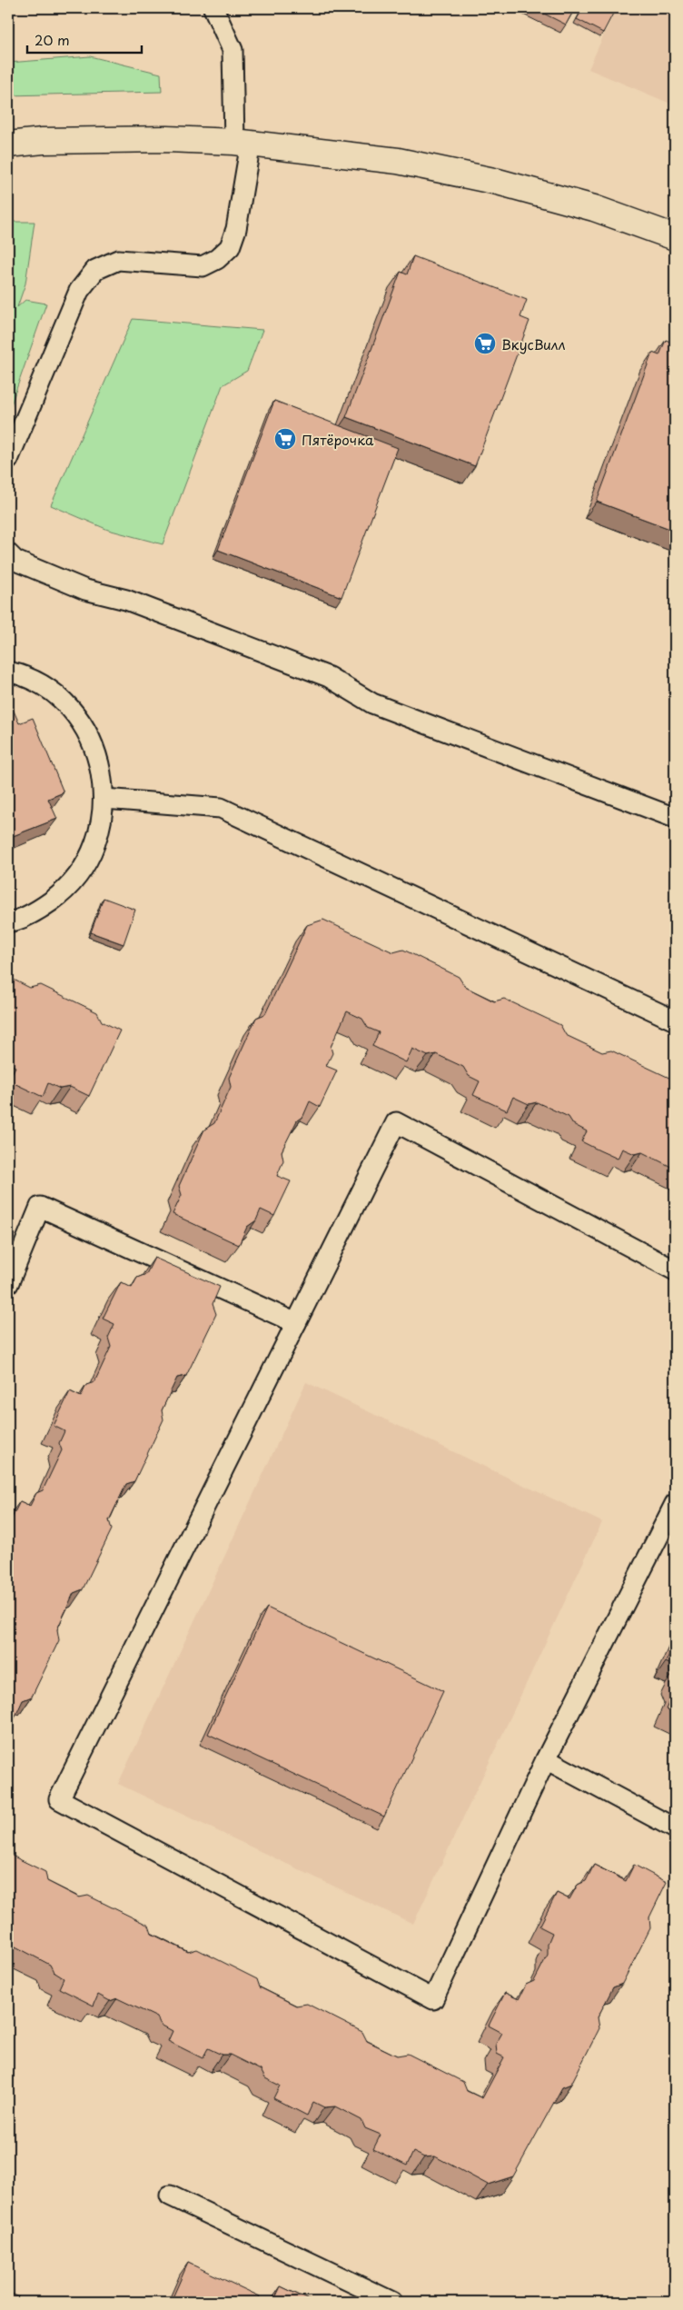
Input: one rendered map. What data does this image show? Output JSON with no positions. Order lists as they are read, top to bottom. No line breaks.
{"places":{"supermarket":["ВкусВилл","Пятёрочка"]},"scale_bar":"20 m"}
